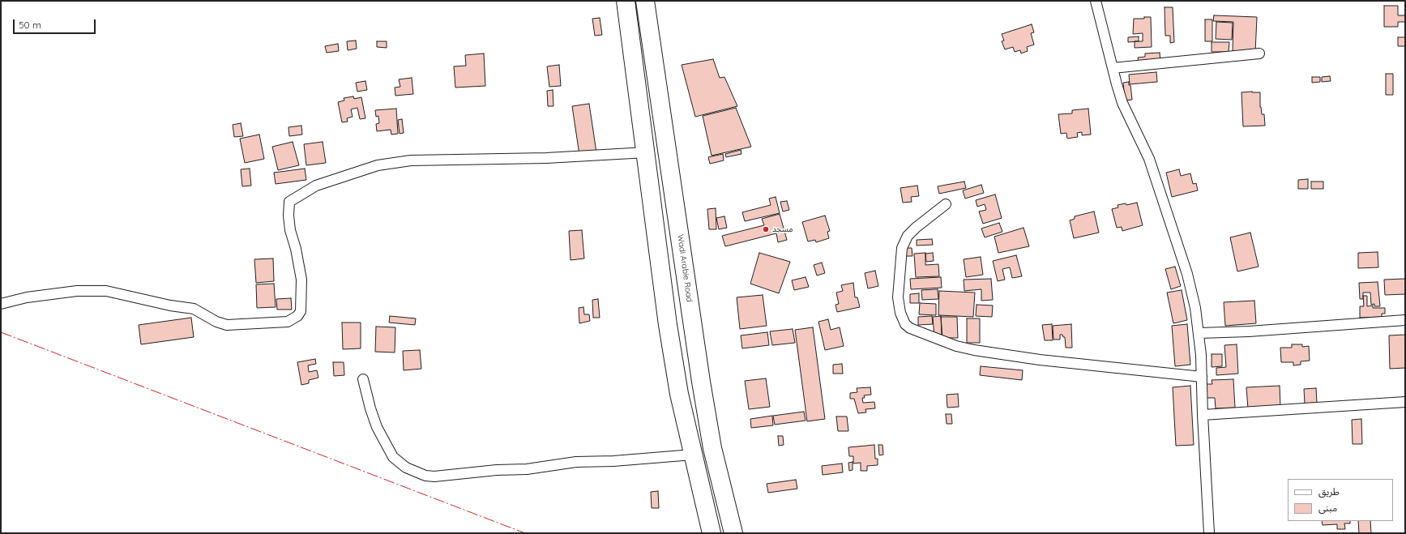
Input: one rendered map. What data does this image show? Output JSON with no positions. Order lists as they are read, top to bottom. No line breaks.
{"streets":{"highway":["Wadi Arabie Road"]},"places":["مسجد"],"legend":["طريق","مبنى"],"scale_bar":"50 m"}
